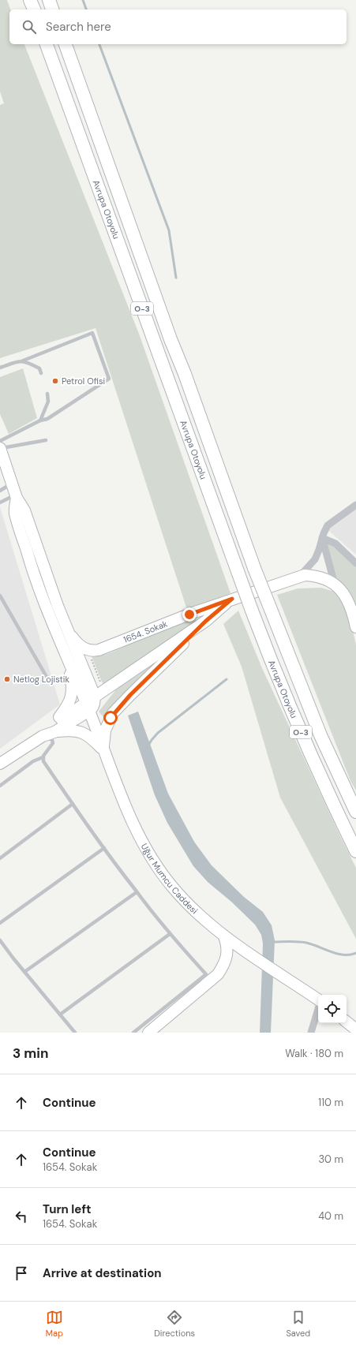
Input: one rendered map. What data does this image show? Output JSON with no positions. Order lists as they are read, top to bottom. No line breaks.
{"streets":{"highway":["Avrupa Otoyolu","O-3"],"main road":["1654. Sokak","Uğur Mumcu Caddesi"]},"crossings":[["1654. Sokak","Uğur Mumcu Caddesi"]],"places":["Petrol Ofisi","Netlog Lojistik"],"page":{"search":"Search here","heading":["3 min","Walk · 180 m"],"list":[["Continue","110 m"],["Continue","1654. Sokak","30 m"],["Turn left","1654. Sokak","40 m"],"Arrive at destination"],"nav":["Map","Directions","Saved"]}}
